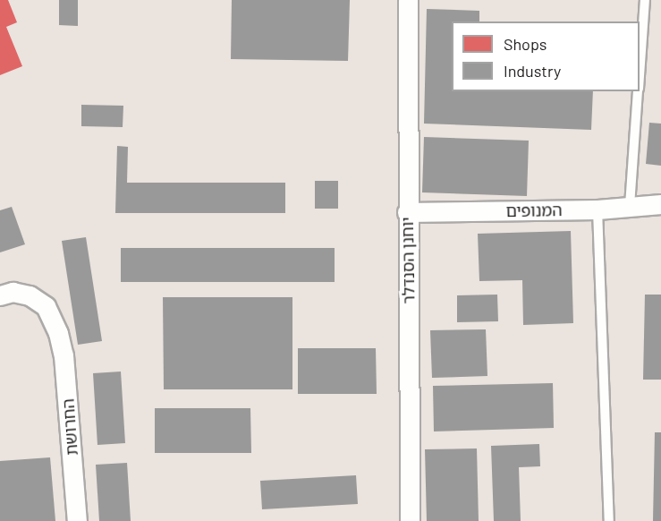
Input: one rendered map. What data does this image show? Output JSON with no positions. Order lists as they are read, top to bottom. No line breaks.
{"streets":{"street":["המנופים","יוחנן הסנדלר","החרושת"]},"crossings":[["המנופים","יוחנן הסנדלר"]],"legend":["Shops","Industry"]}
